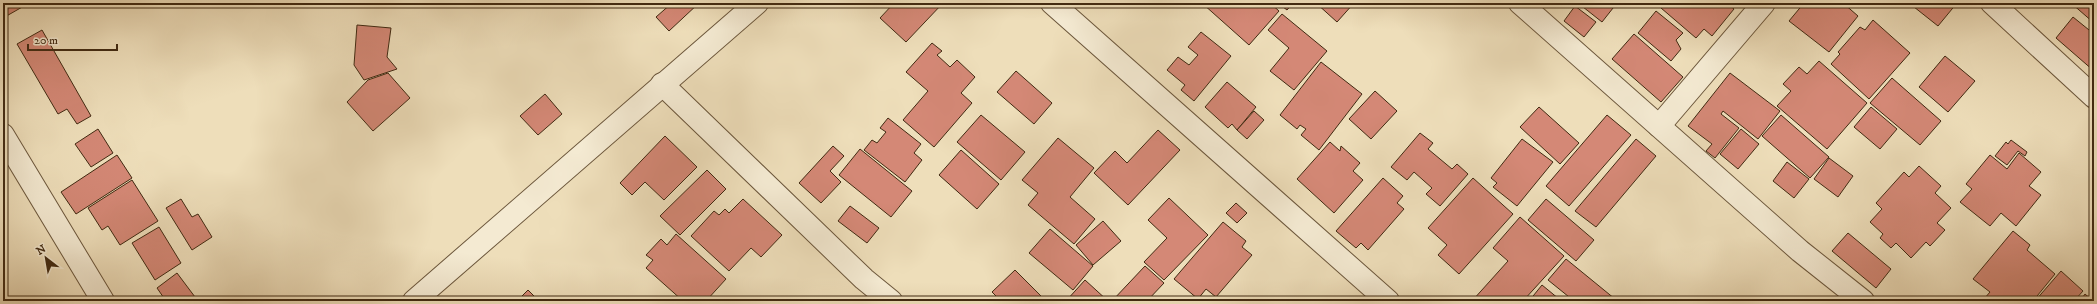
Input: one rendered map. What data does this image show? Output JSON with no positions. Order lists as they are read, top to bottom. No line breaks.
{"scale_bar":"20 m","north":"top left"}
